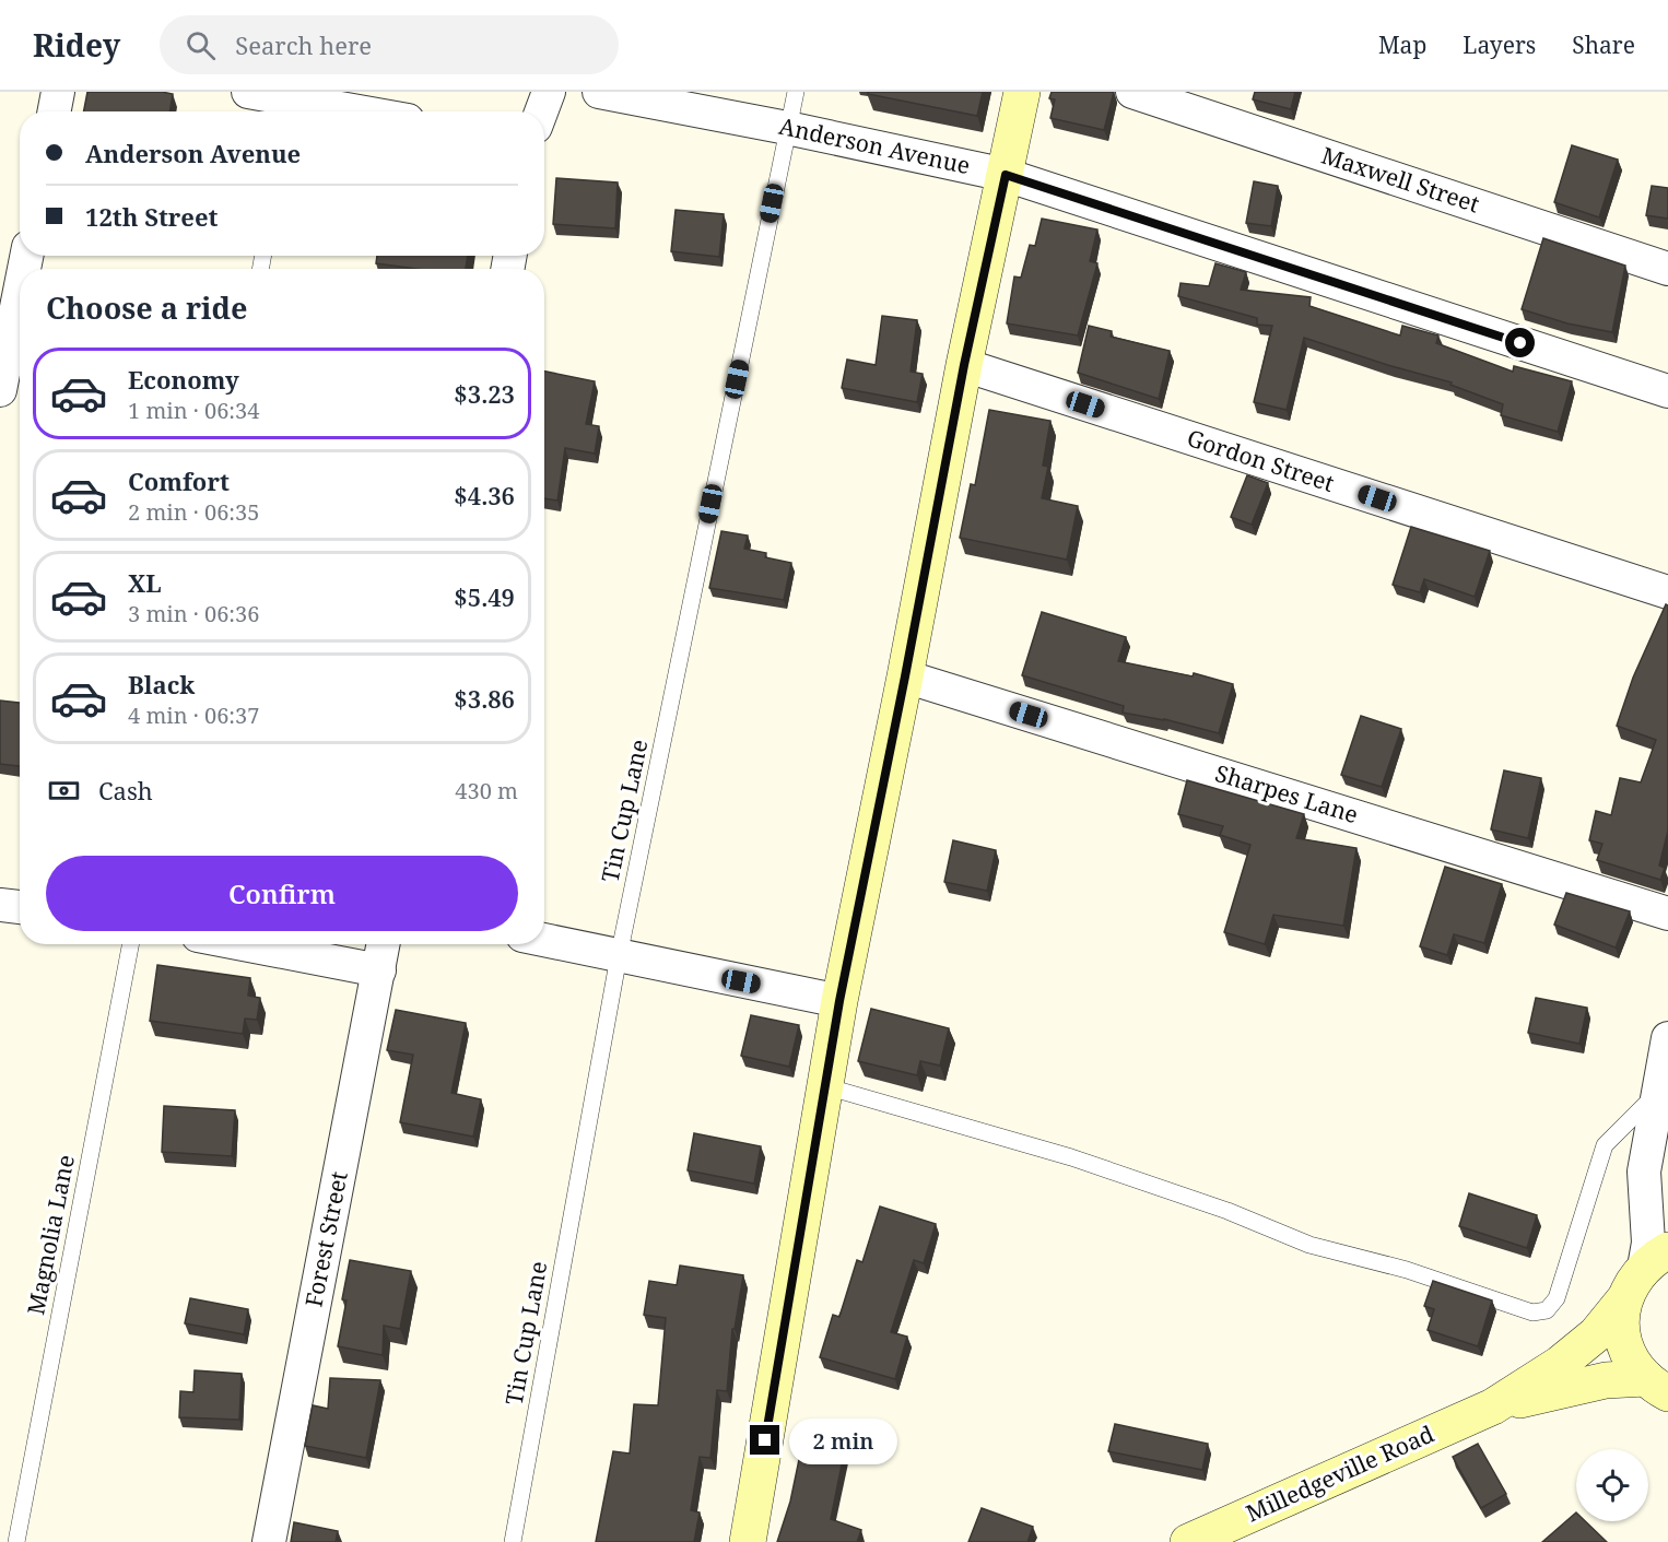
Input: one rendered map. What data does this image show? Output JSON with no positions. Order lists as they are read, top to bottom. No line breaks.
{"streets":{"street":["Anderson Avenue","Maxwell Street","Gordon Street","Sharpes Lane","Forest Street","Milledgeville Road"],"lane":["Tin Cup Lane","Magnolia Lane"]},"crossings":[["Anderson Avenue","Tin Cup Lane"]],"page":{"header":"Ridey","search":"Search here","nav":["Map","Layers","Share"],"banner":["Anderson Avenue","12th Street"],"heading":"Choose a ride","list":[{"name":"Economy","note":"1 min · 06:34","value":"$3.23"},{"name":"Comfort","note":"2 min · 06:35","value":"$4.36"},{"name":"XL","note":"3 min · 06:36","value":"$5.49"},{"name":"Black","note":"4 min · 06:37","value":"$3.86"}],"pay":["Cash","430 m"],"buttons":"Confirm","bubble":"2 min"}}
